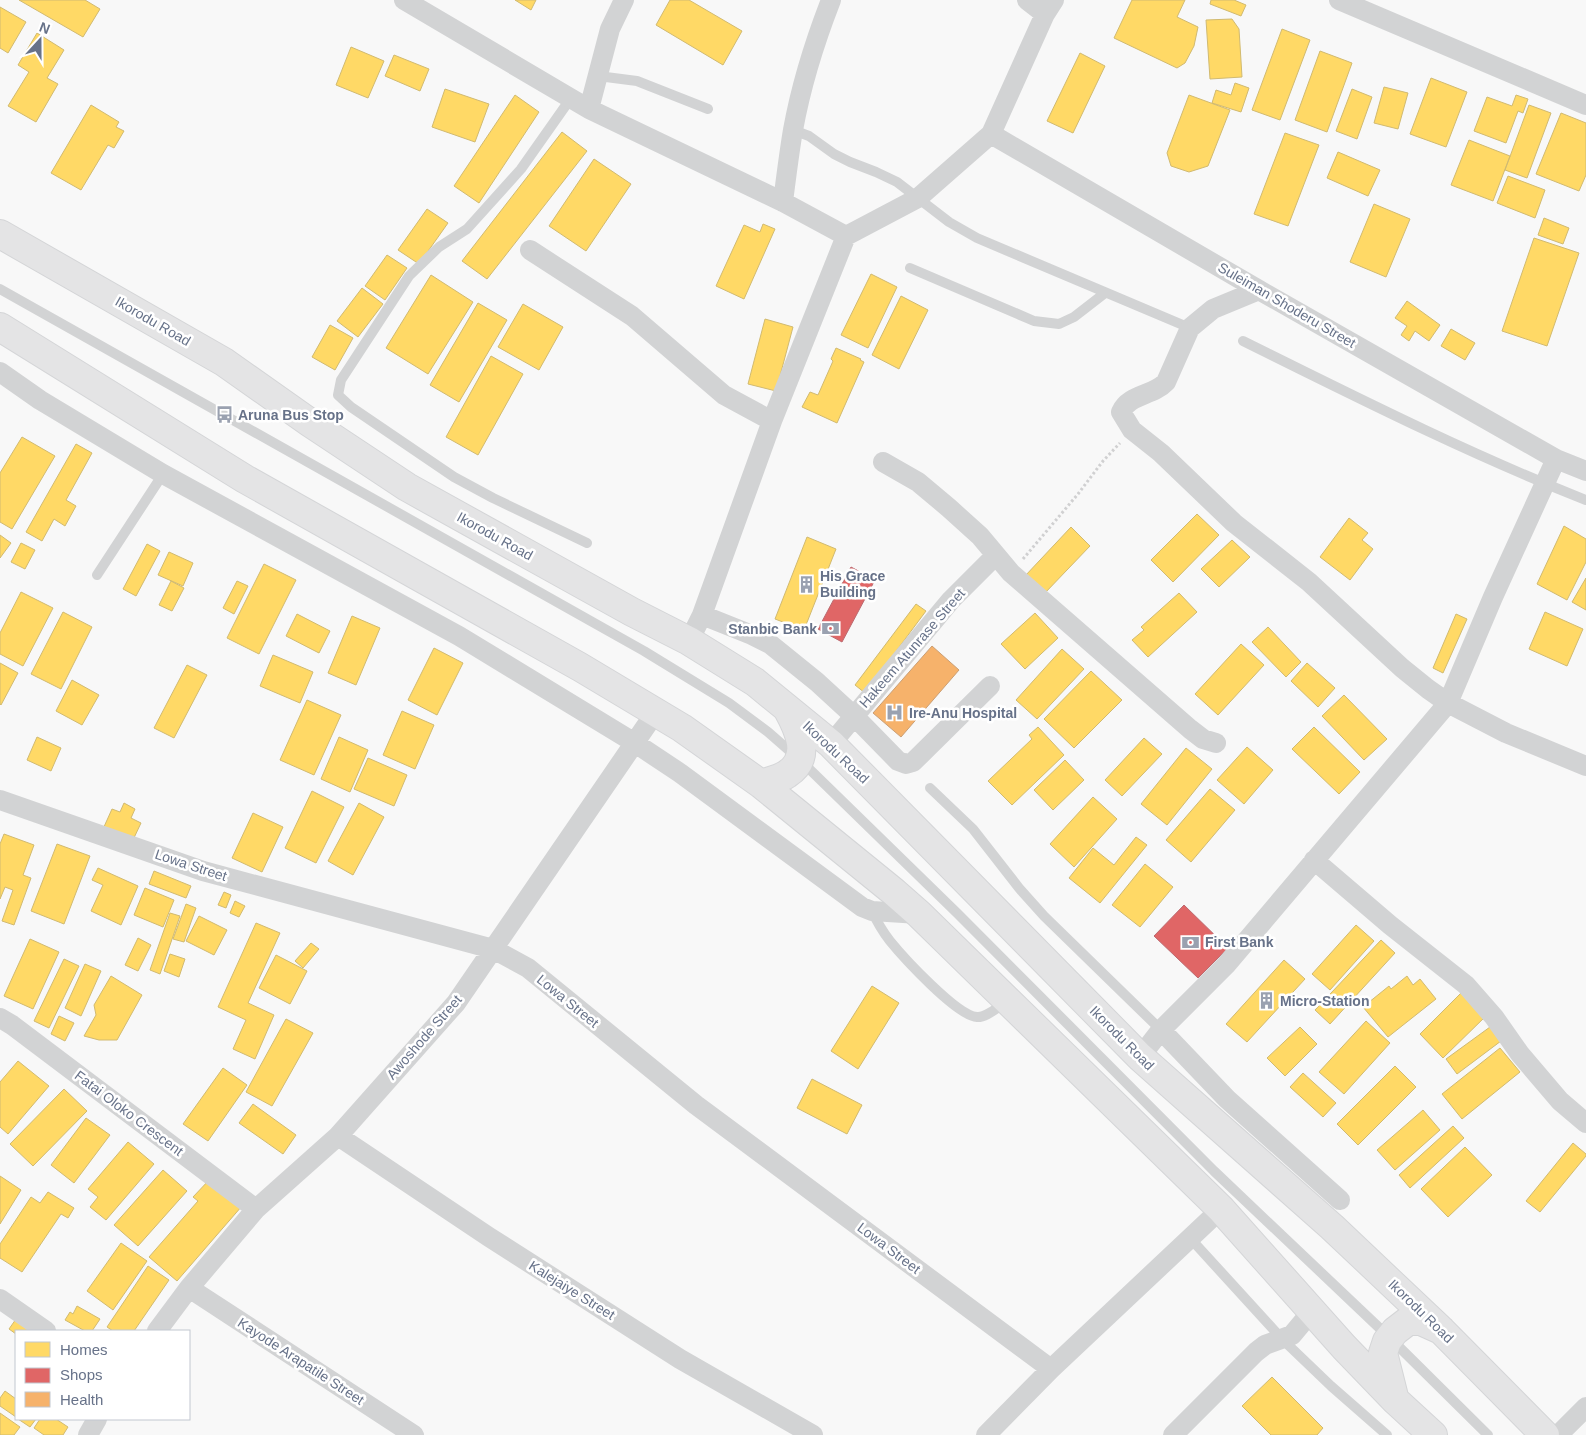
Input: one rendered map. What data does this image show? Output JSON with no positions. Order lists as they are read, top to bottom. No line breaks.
{"streets":{"highway":["Ikorodu Road"],"street":["Suleiman Shoderu Street","Hakeem Atunrase Street","Lowa Street","Awoshode Street","Fatai Oloko Crescent","Kalejaiye Street","Kayode Arapatile Street"]},"crossings":[["Ikorodu Road","Hakeem Atunrase Street"],["Lowa Street","Awoshode Street"],["Awoshode Street","Fatai Oloko Crescent"],["Awoshode Street","Kalejaiye Street"],["Awoshode Street","Kayode Arapatile Street"]],"places":{"bus stop":["Aruna Bus Stop"],"building":["His Grace Building","Micro-Station"],"bank":["Stanbic Bank","First Bank"],"hospital":["Ire-Anu Hospital"]},"legend":["Homes","Shops","Health"],"north":"top"}
